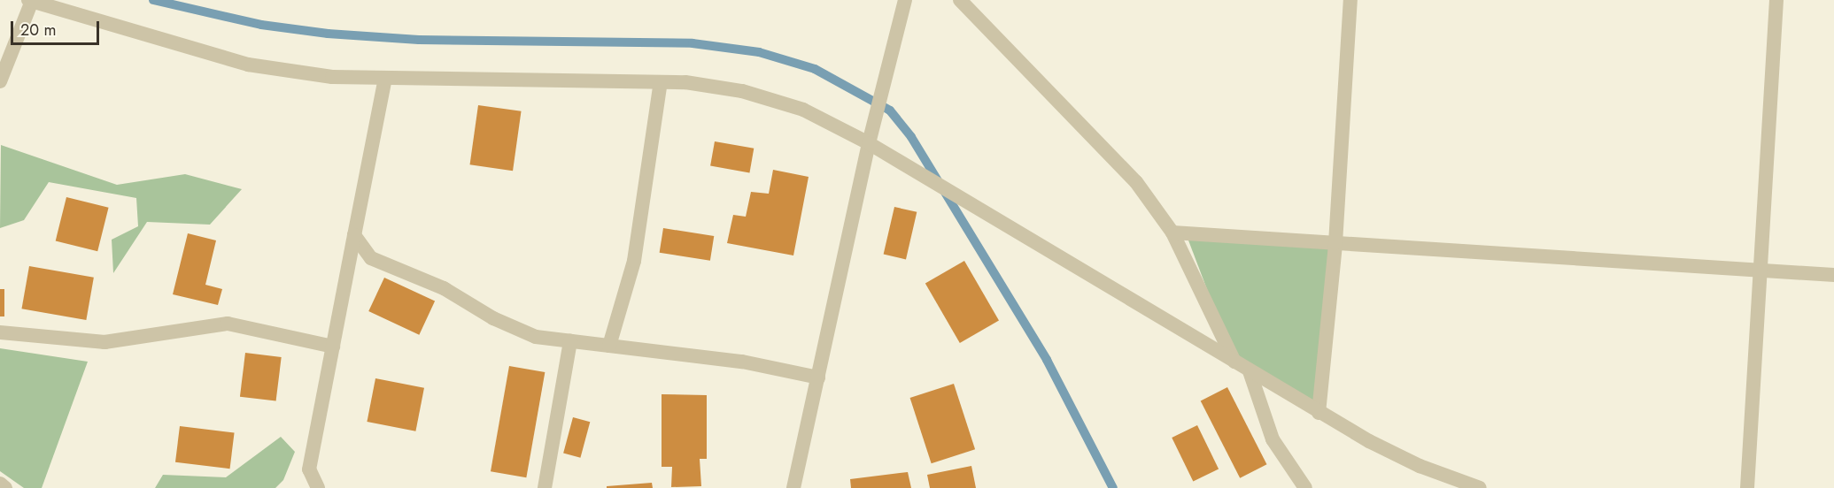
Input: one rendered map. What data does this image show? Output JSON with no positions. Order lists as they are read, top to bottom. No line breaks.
{"scale_bar":"20 m"}
